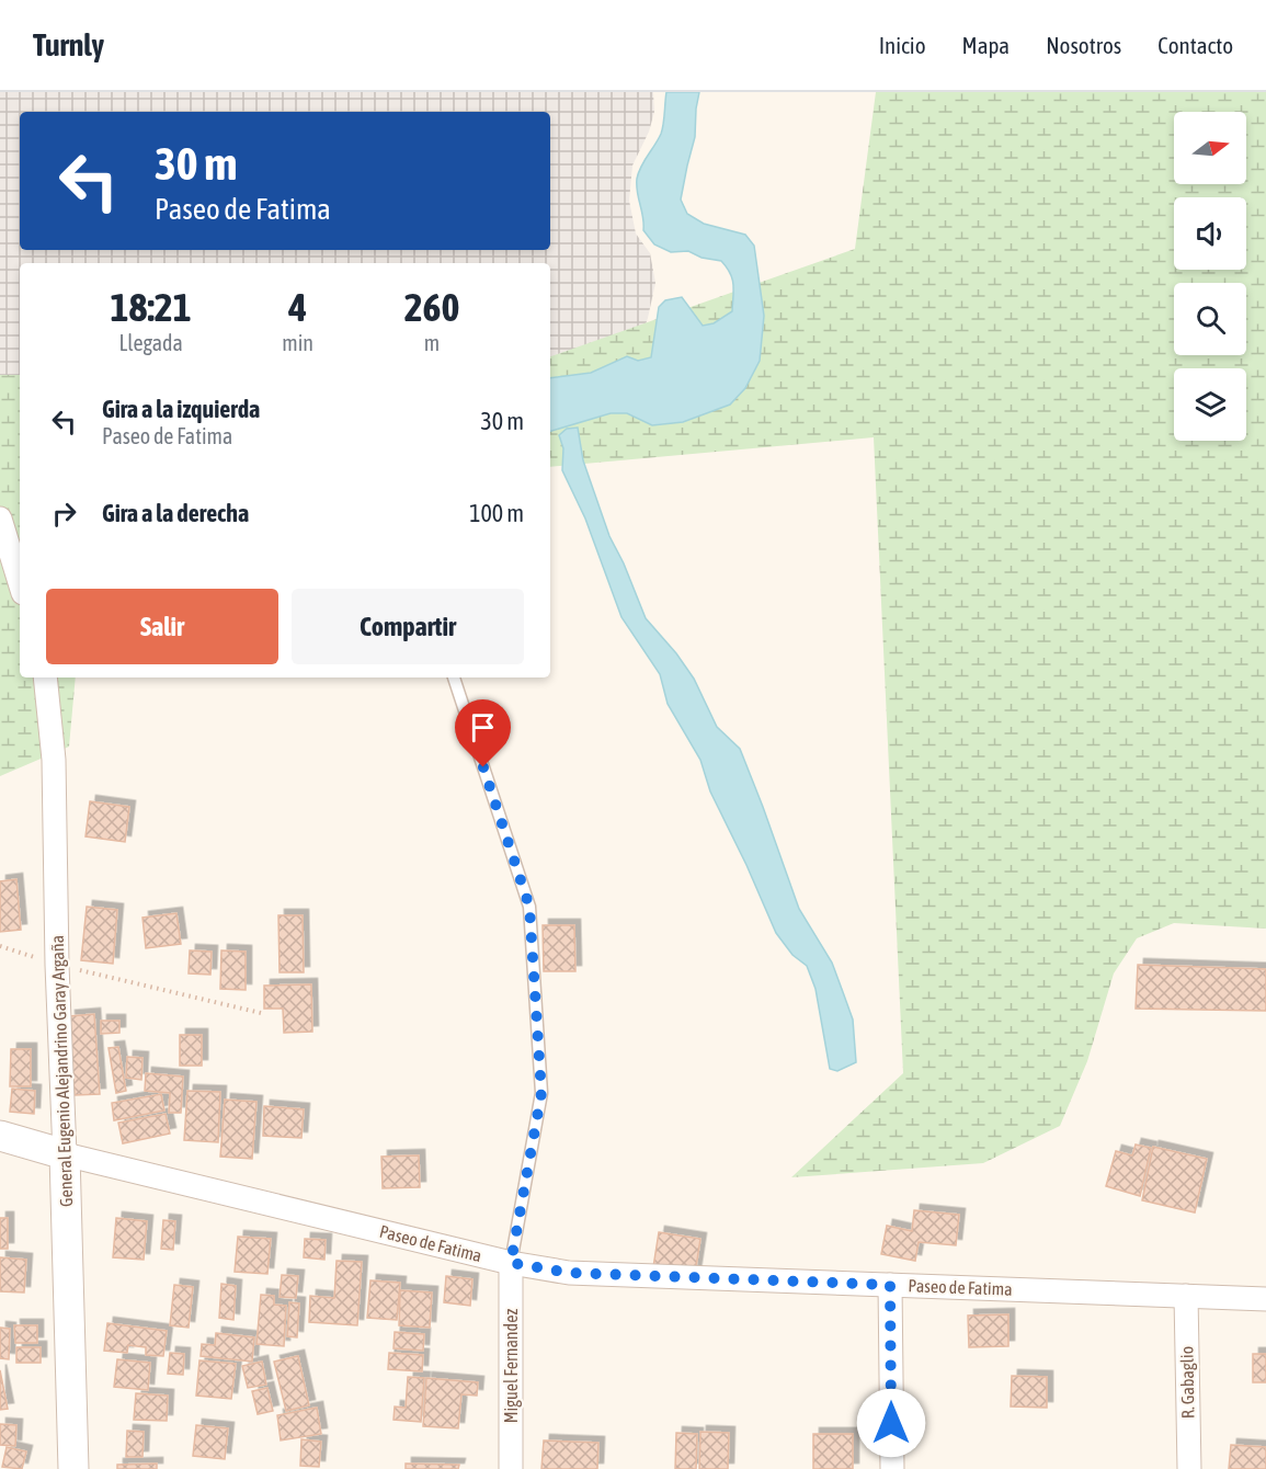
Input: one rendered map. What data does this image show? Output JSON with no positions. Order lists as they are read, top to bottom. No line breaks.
{"streets":{"street":["General Eugenio Alejandrino Garay Argaña","Paseo de Fatima","Miguel Fernandez","R. Gabaglio"]},"crossings":[["General Eugenio Alejandrino Garay Argaña","Paseo de Fatima"],["Paseo de Fatima","Miguel Fernandez"],["Paseo de Fatima","R. Gabaglio"]],"north":"right","page":{"header":"Turnly","nav":["Inicio","Mapa","Nosotros","Contacto"],"turn":["30 m","Paseo de Fatima"],"eta":["18:21","Llegada","4","min","260","m"],"list":[{"name":"Gira a la izquierda","note":"Paseo de Fatima","value":"30 m"},{"name":"Gira a la derecha","value":"100 m"}],"buttons":["Salir","Compartir"]}}
